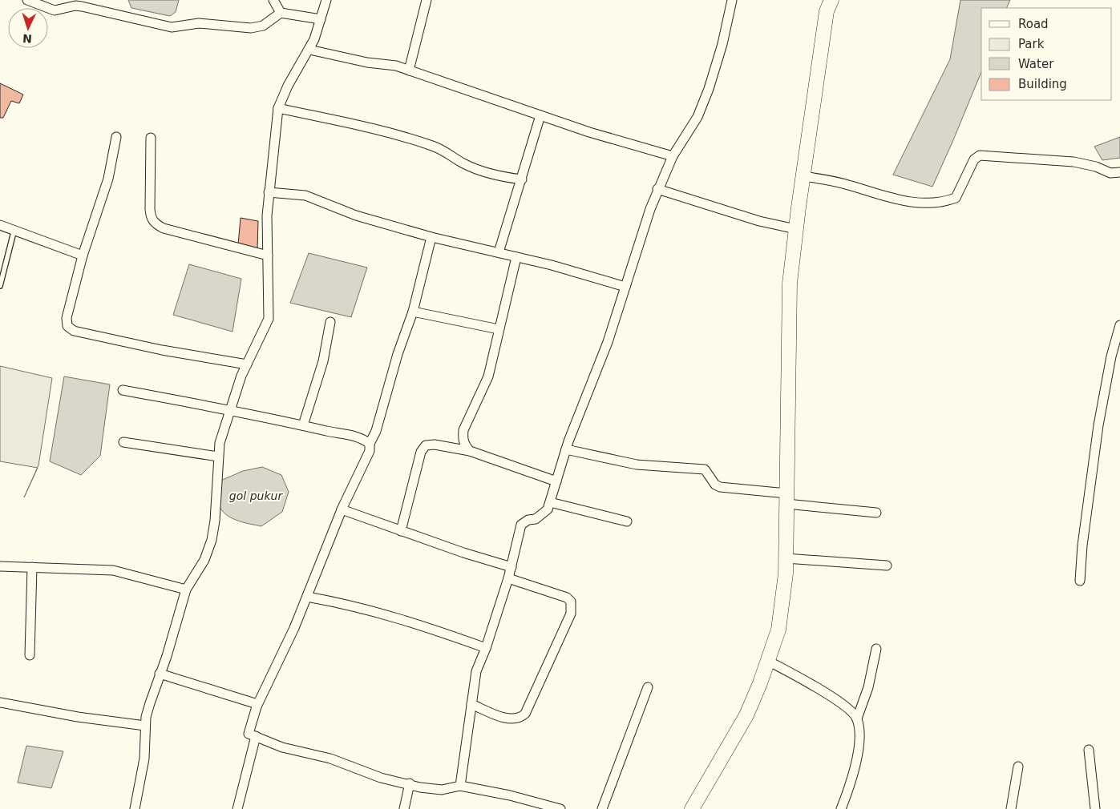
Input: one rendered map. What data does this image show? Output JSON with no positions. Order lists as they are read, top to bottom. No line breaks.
{"water":["gol pukur"],"legend":["Road","Park","Water","Building"],"north":"bottom"}
